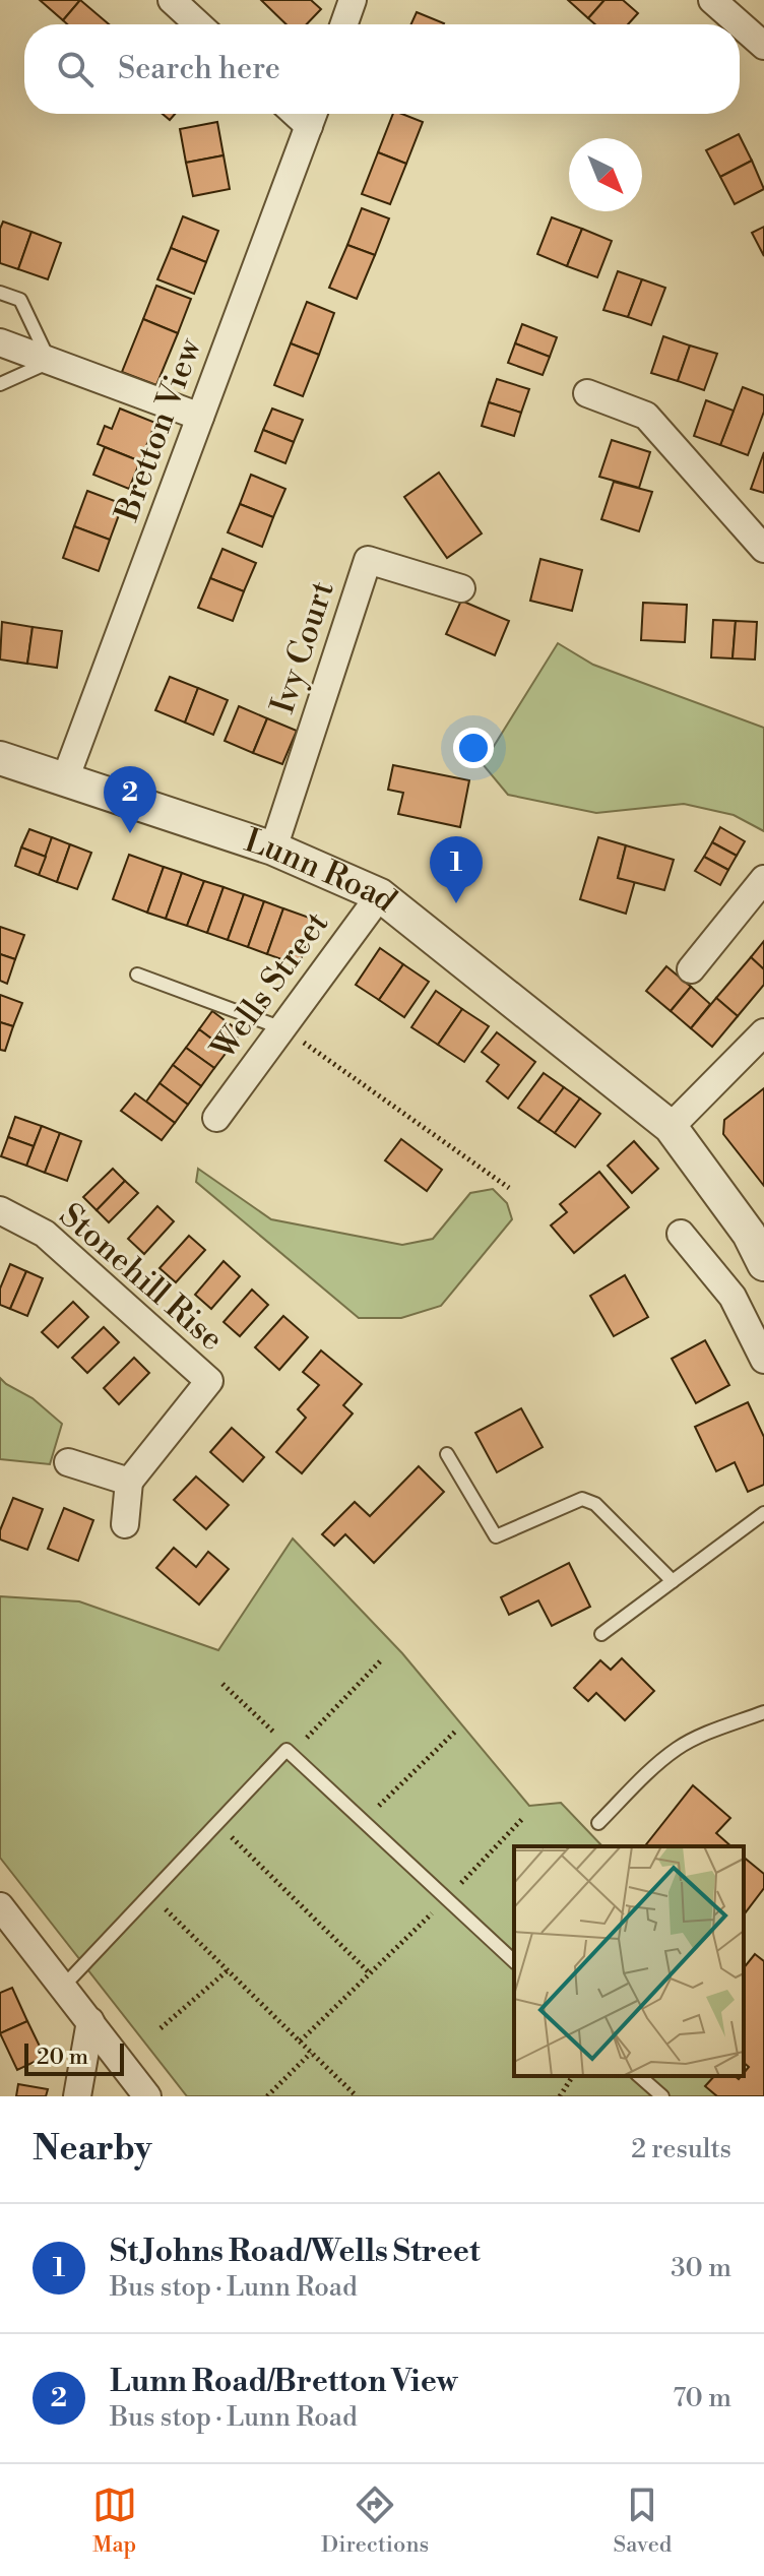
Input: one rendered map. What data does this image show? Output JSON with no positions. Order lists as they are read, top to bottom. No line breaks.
{"streets":{"street":["Bretton View","Ivy Court","Lunn Road","Wells Street","Stonehill Rise"]},"crossings":[["Bretton View","Lunn Road"],["Ivy Court","Lunn Road"],["Lunn Road","Wells Street"]],"scale_bar":"20 m","north":"bottom right","page":{"search":"Search here","pins":["2","1"],"scale":"20 m","heading":["Nearby","2 results"],"list":[{"mark":"1","name":"St Johns Road/Wells Street","note":"Bus stop · Lunn Road","value":"30 m"},{"mark":"2","name":"Lunn Road/Bretton View","note":"Bus stop · Lunn Road","value":"70 m"}],"nav":["Map","Directions","Saved"]}}
